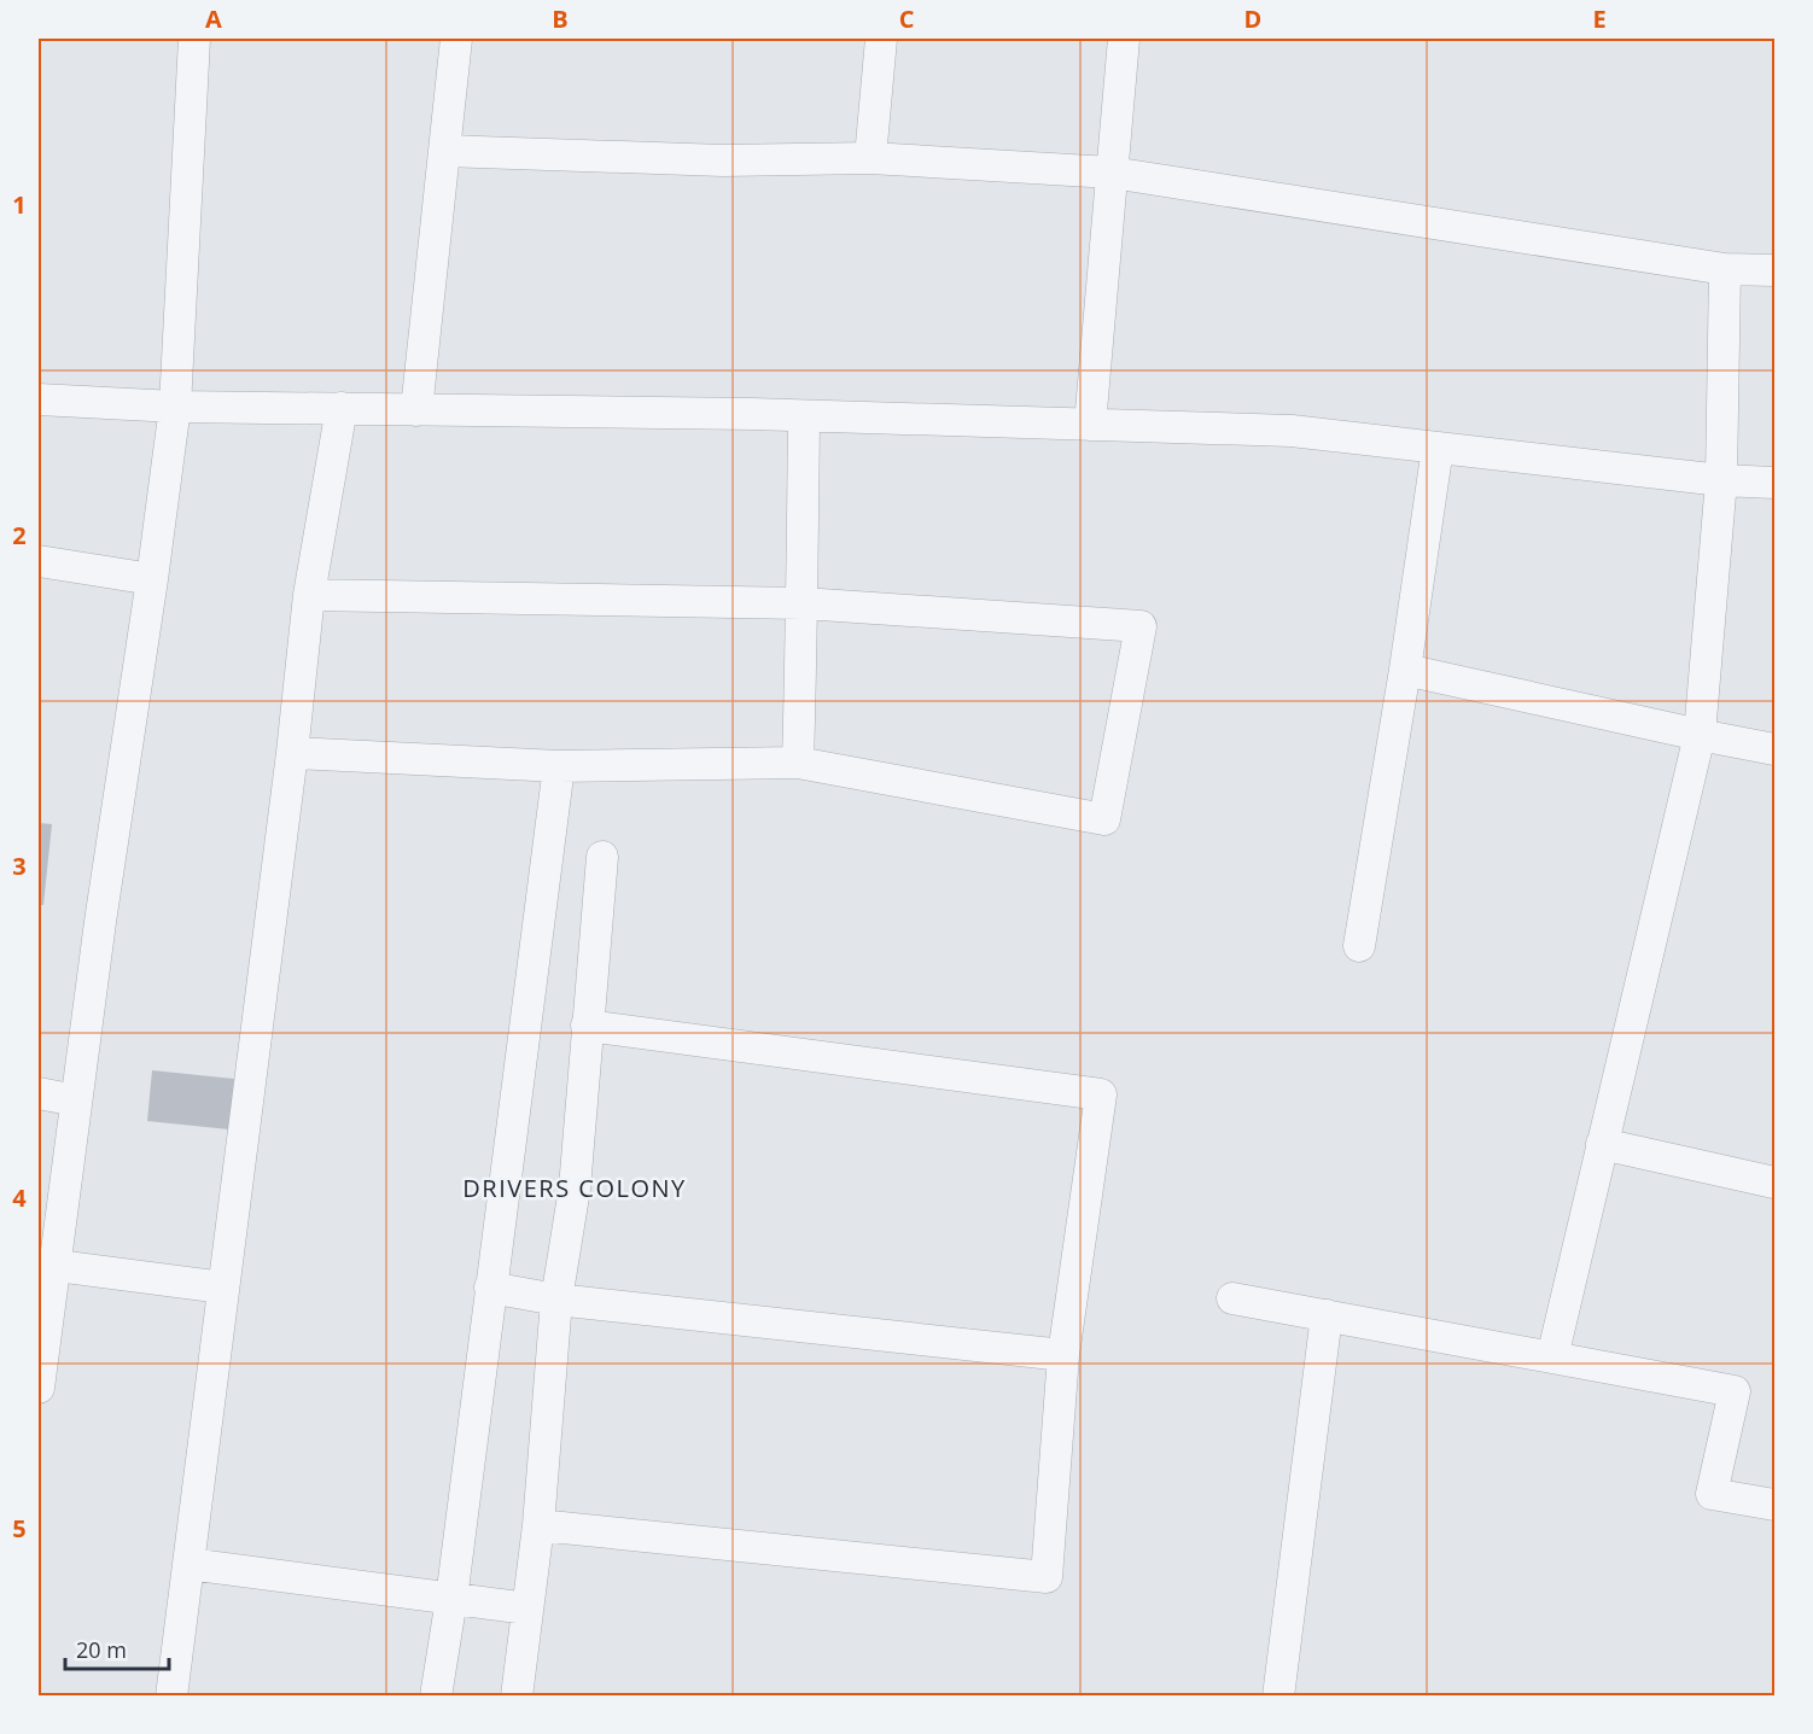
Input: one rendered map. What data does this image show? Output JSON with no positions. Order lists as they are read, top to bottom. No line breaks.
{"districts":["DRIVERS COLONY"],"scale_bar":"20 m","grid":{"columns":["A","B","C","D","E"],"rows":["1","2","3","4","5"]}}
